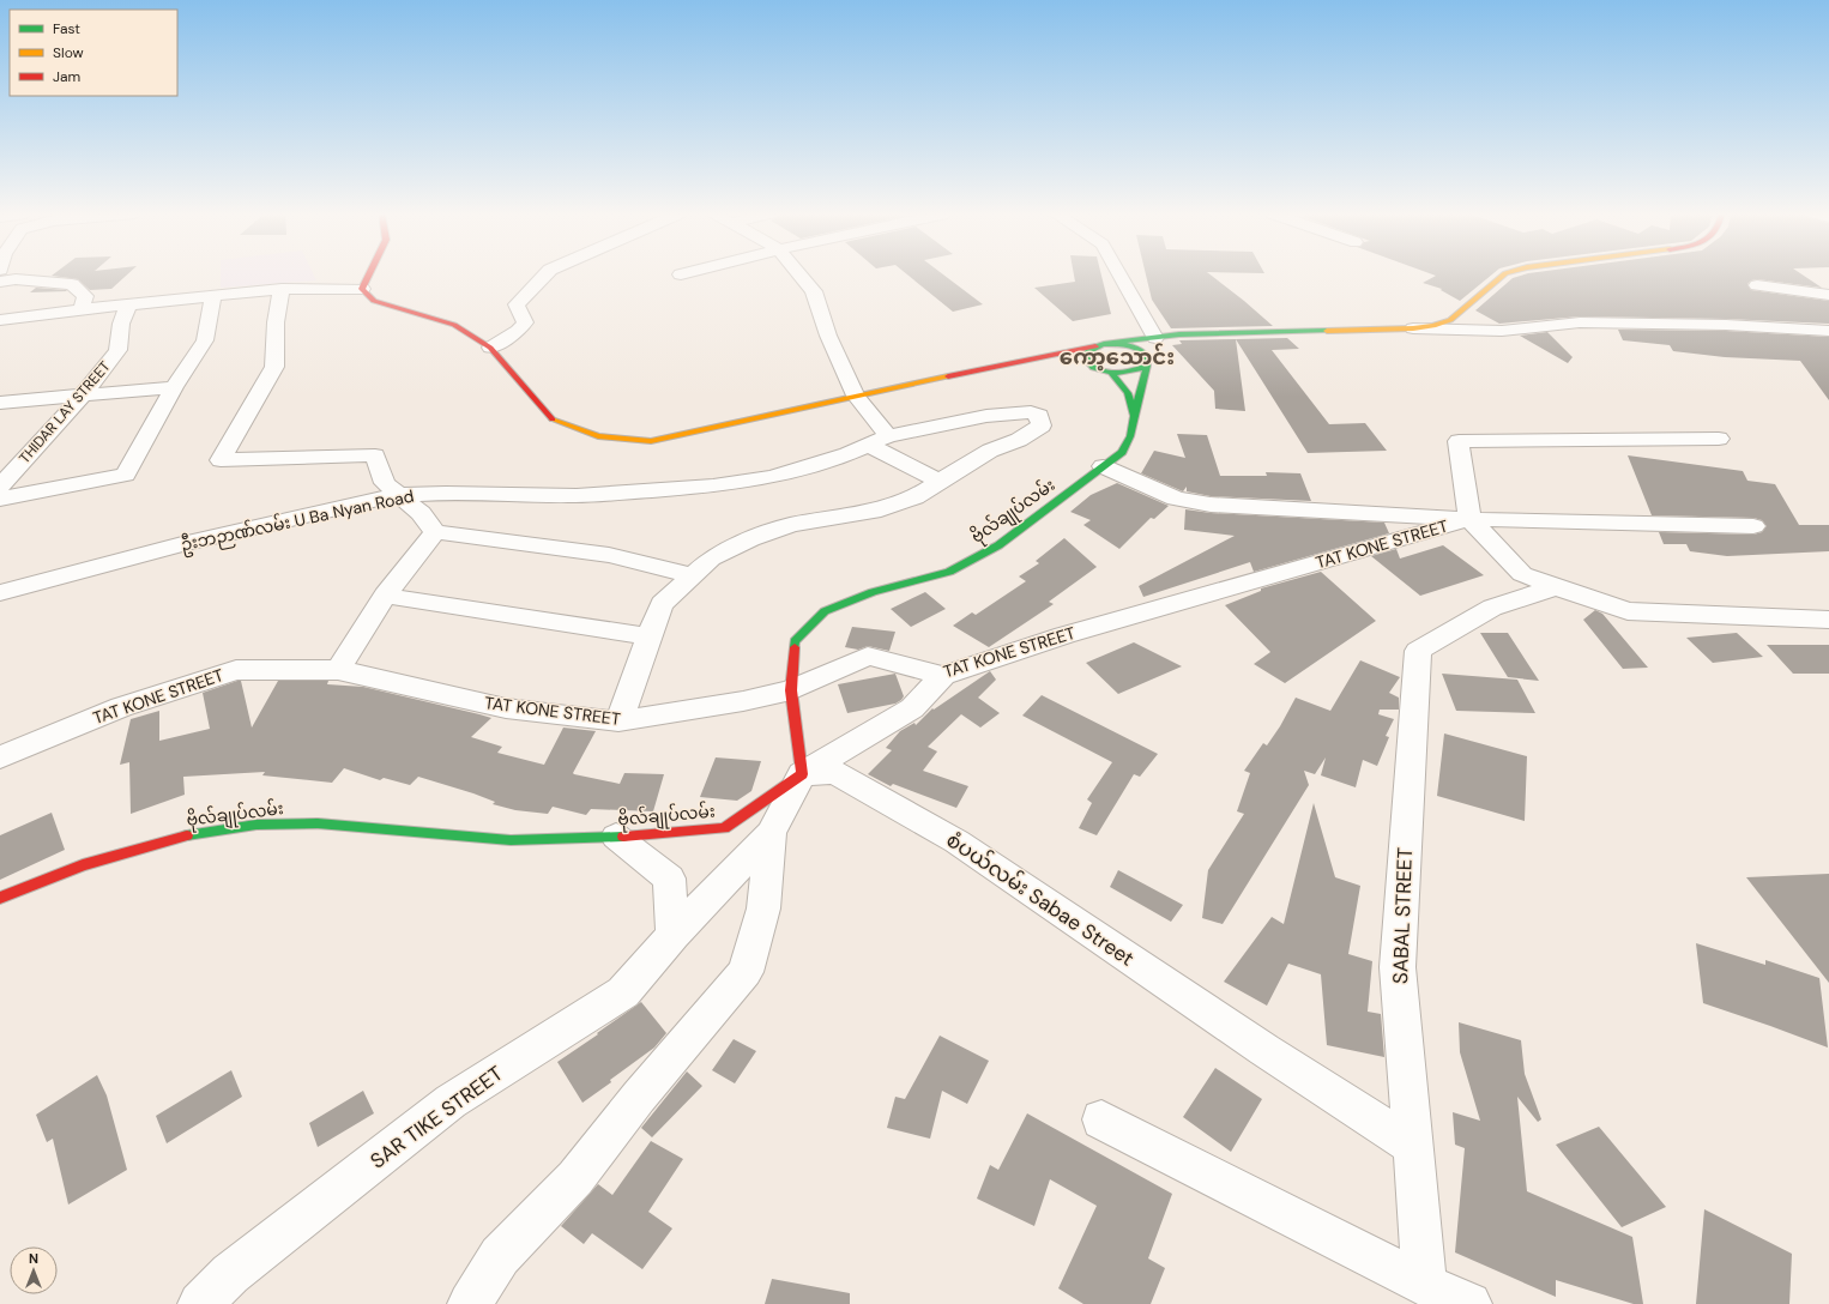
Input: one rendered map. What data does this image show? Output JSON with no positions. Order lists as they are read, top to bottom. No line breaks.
{"streets":{"main road":["ဗိုလ်ချုပ်လမ်း"],"street":["THIDAR LAY STREET","ဦးဘဉာဏ်လမ်း U Ba Nyan Road","TAT KONE STREET","စံပယ်လမ်း Sabae Street","SABAL STREET","SAR TIKE STREET"]},"crossings":[["ဗိုလ်ချုပ်လမ်း","TAT KONE STREET"],["ဗိုလ်ချုပ်လမ်း","စံပယ်လမ်း Sabae Street"],["ဗိုလ်ချုပ်လမ်း","SAR TIKE STREET"],["စံပယ်လမ်း Sabae Street","SABAL STREET"],["စံပယ်လမ်း Sabae Street","SAR TIKE STREET"]],"districts":["ကော့သောင်း"],"legend":["Fast","Slow","Jam"],"north":"top"}
